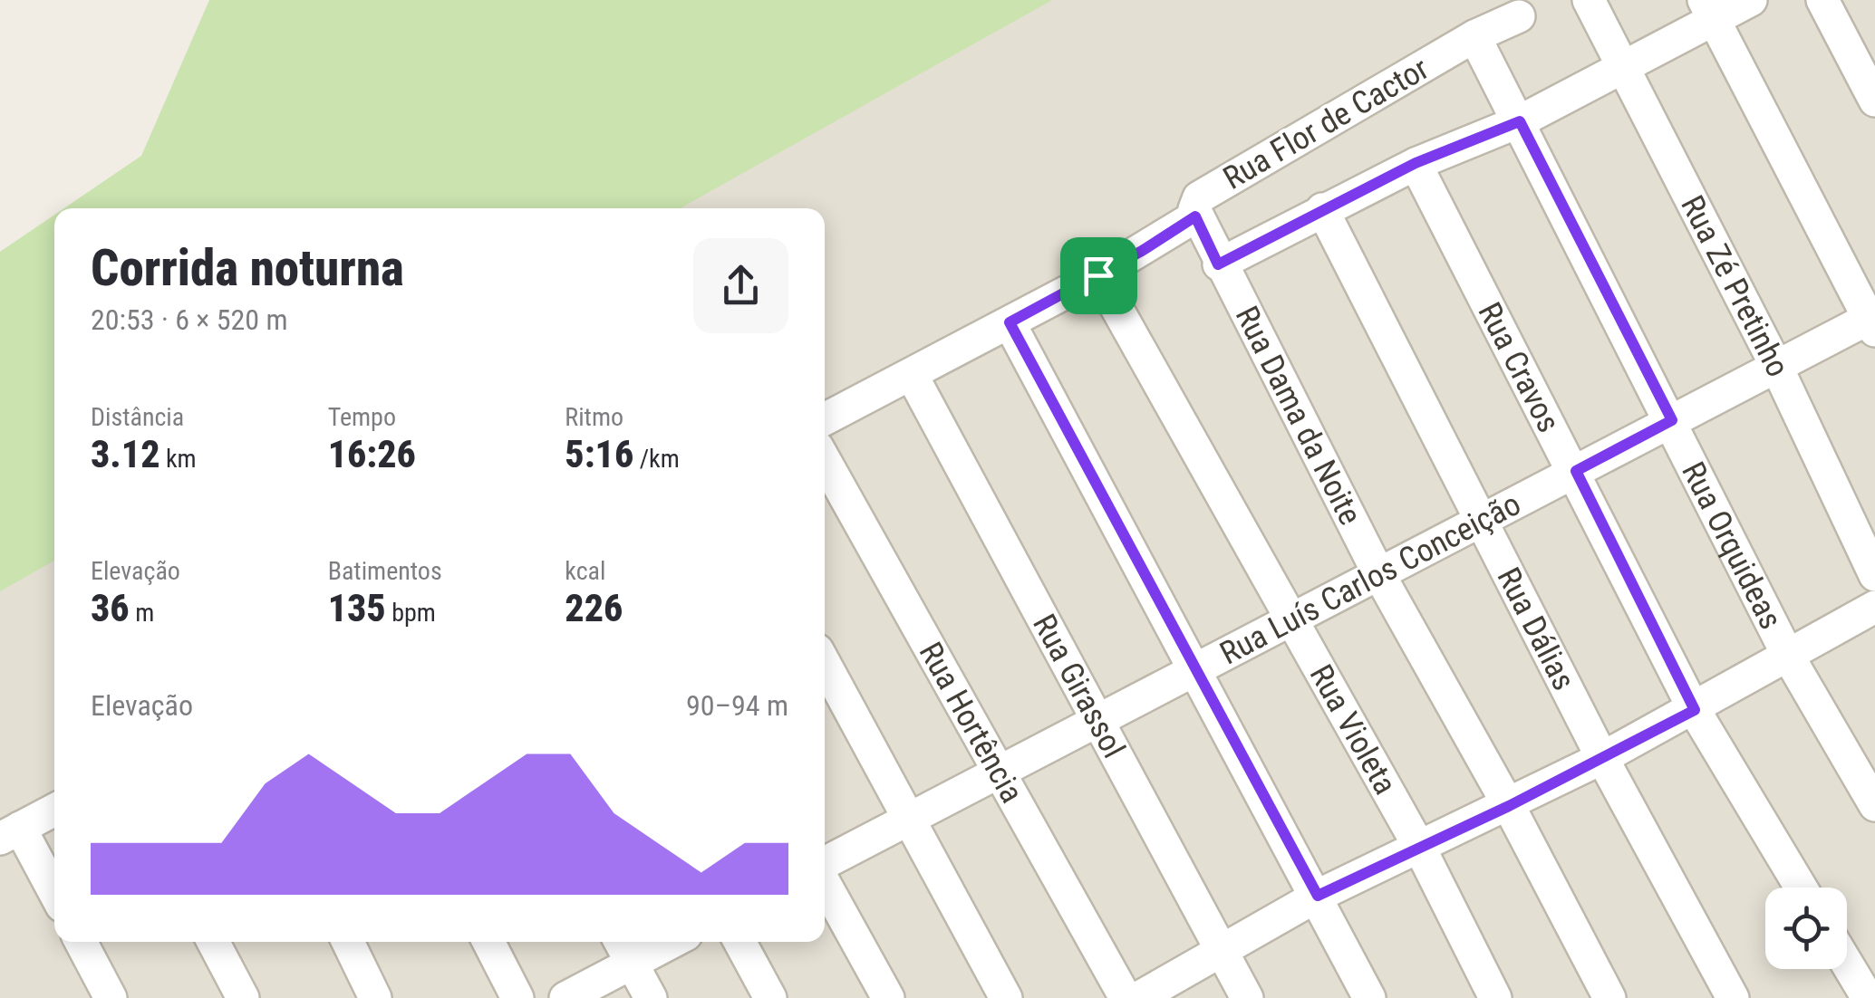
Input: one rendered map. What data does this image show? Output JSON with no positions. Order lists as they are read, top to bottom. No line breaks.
{"streets":{"street":["Rua Flor de Cactor","Rua Zé Pretinho","Rua Cravos","Rua Dama da Noite","Rua Orquideas","Rua Luís Carlos Conceição","Rua Dálias","Rua Girassol","Rua Hortência","Rua Violeta"]},"crossings":[["Rua Flor de Cactor","Rua Dama da Noite"],["Rua Flor de Cactor","Rua Orquideas"],["Rua Zé Pretinho","Rua Luís Carlos Conceição"],["Rua Cravos","Rua Luís Carlos Conceição"],["Rua Dama da Noite","Rua Luís Carlos Conceição"],["Rua Orquideas","Rua Luís Carlos Conceição"],["Rua Luís Carlos Conceição","Rua Dálias"],["Rua Luís Carlos Conceição","Rua Girassol"],["Rua Luís Carlos Conceição","Rua Hortência"],["Rua Luís Carlos Conceição","Rua Violeta"]],"page":{"heading":["Corrida noturna","20:53 · 6 × 520 m"],"stats":[["Distância","3.12 km"],["Tempo","16:26"],["Ritmo","5:16 /km"],["Elevação","36 m"],["Batimentos","135 bpm"],["kcal","226"]],"chart":["Elevação","90–94 m"]}}
